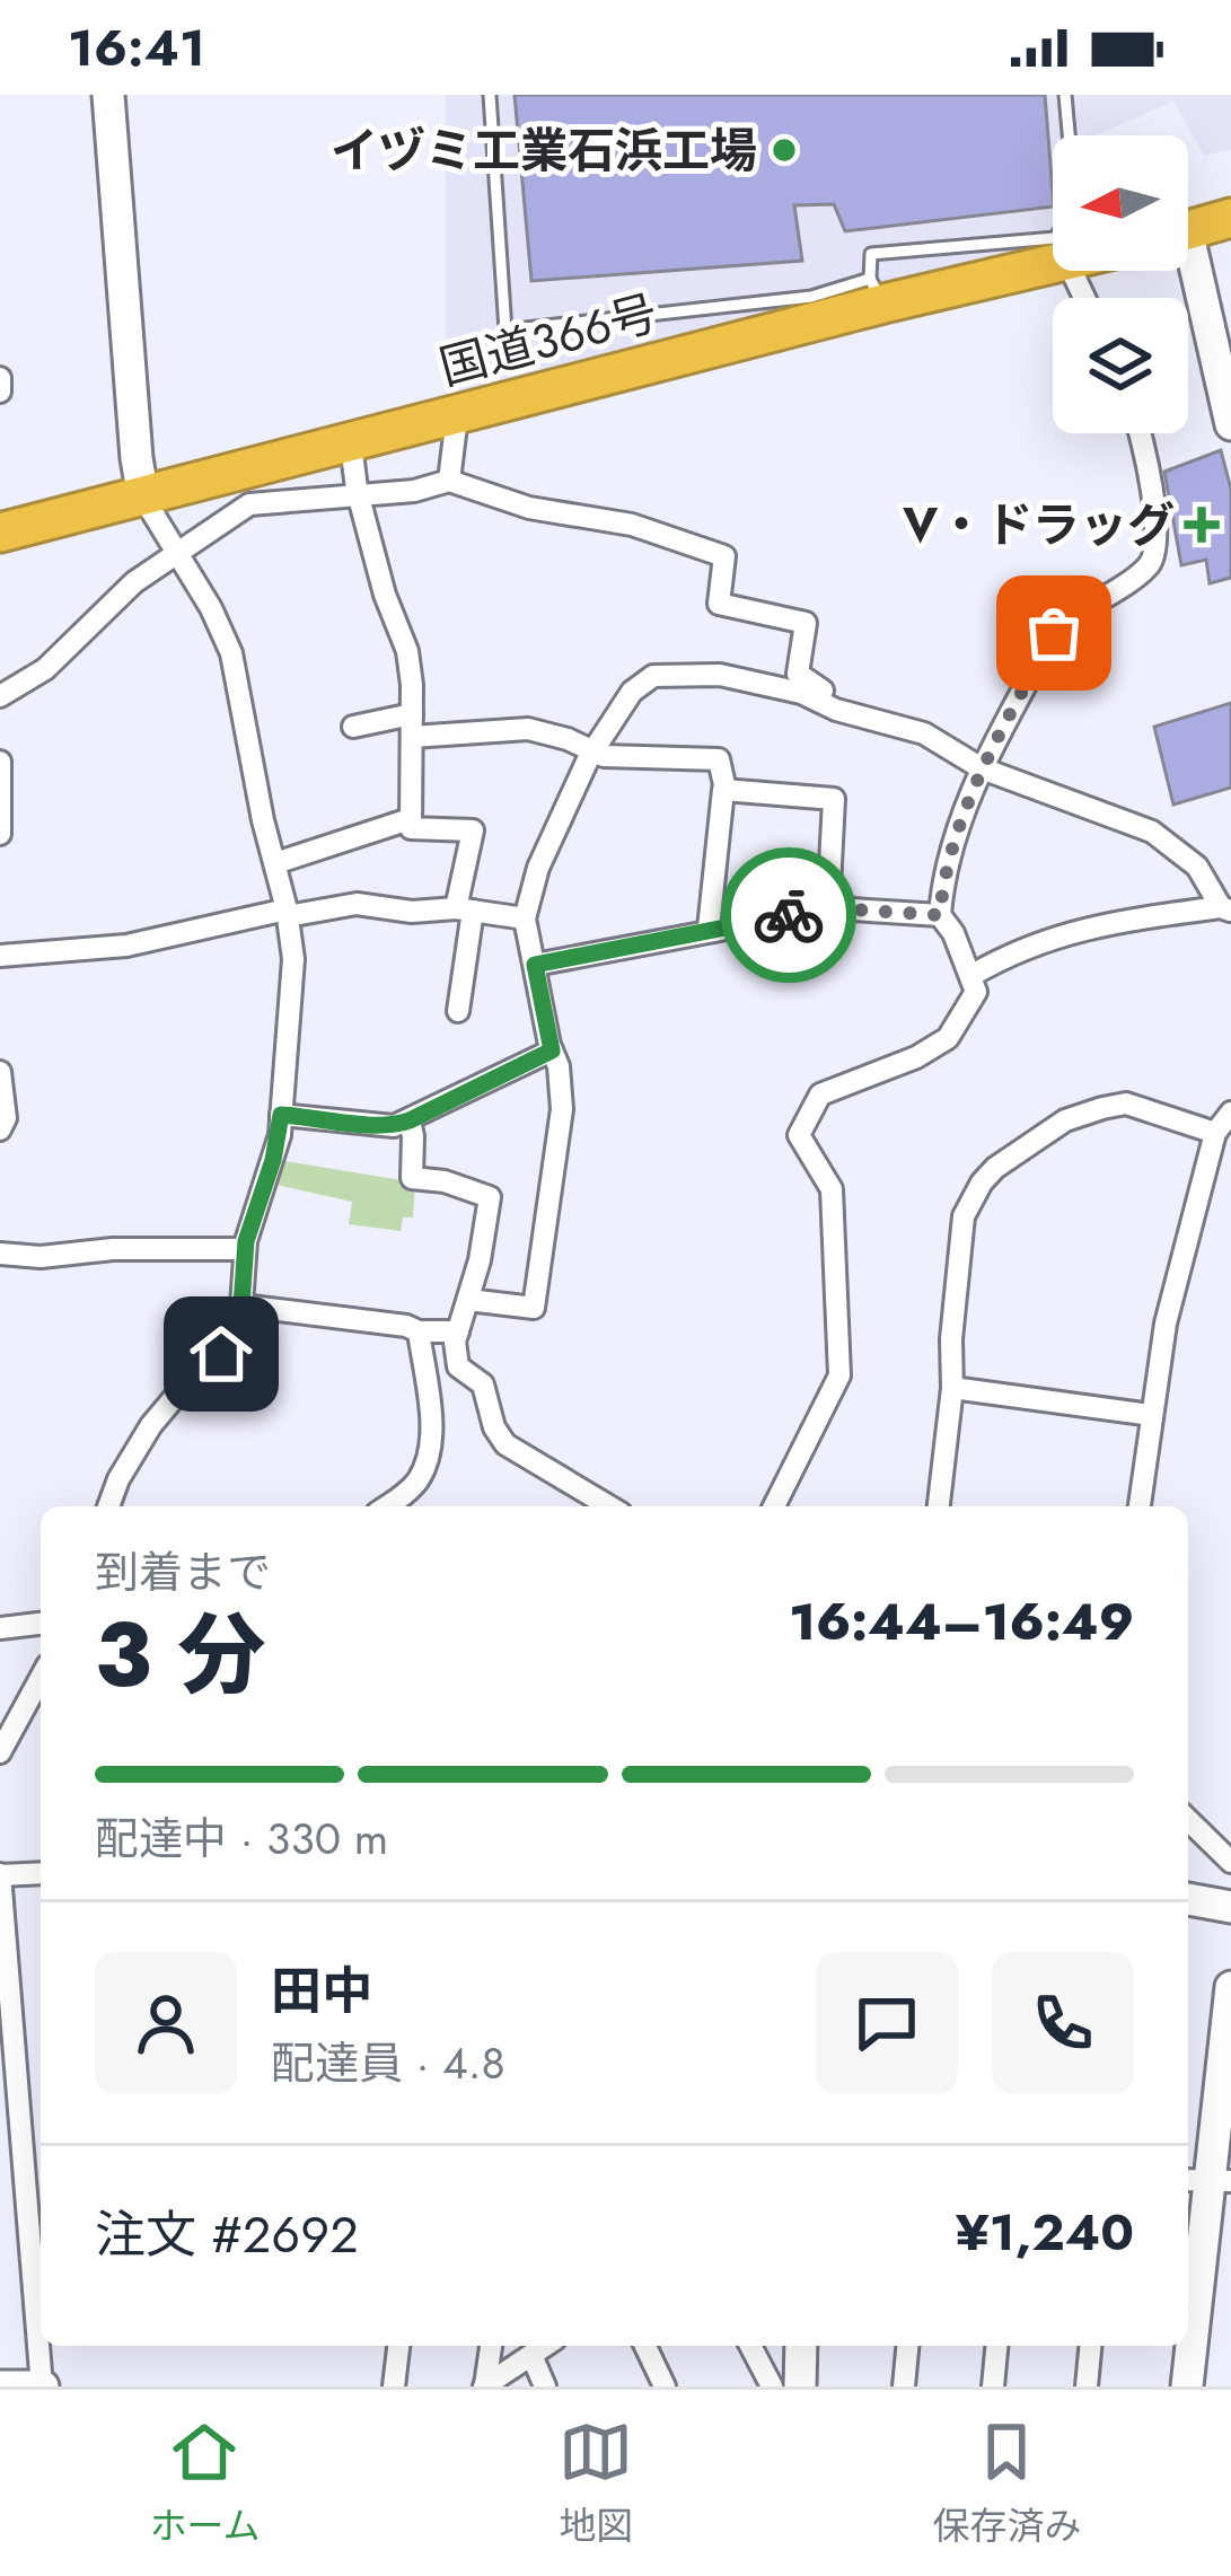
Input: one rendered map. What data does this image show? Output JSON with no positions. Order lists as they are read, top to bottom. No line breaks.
{"streets":{"highway":["国道366号"]},"places":{"other":["イヅミ工業石浜工場"],"health":["V・ドラッグ"]},"north":"left","page":{"status":"16:41","heading":["3 分","到着まで","16:44–16:49"],"panel":["田中","配達員 · 4.8","注文 #2692","¥1,240"],"bar":"配達中 · 330 m","tabs":["ホーム","地図","保存済み"]}}
